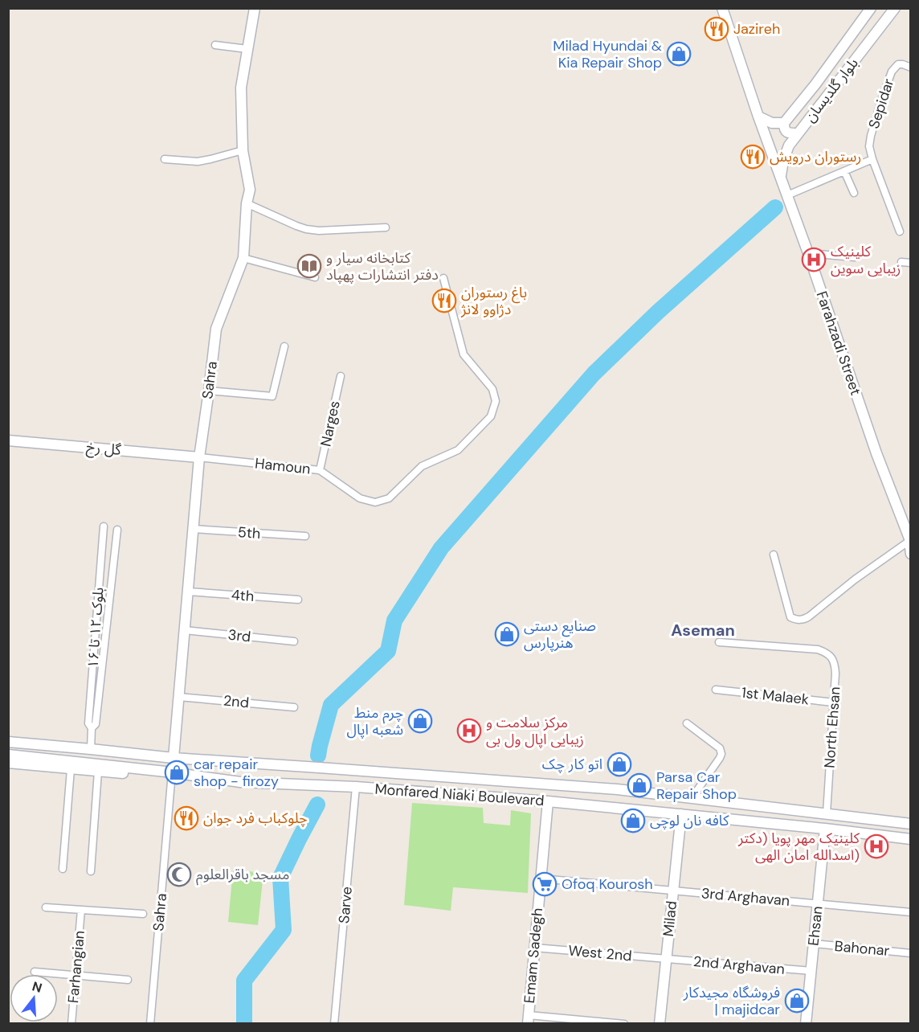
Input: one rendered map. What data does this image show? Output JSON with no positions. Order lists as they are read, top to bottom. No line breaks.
{"streets":{"main road":["بلوار گلدیسان","Farahzadi Street","Sahra","گل رخ","Monfared Niaki Boulevard","Milad","Ehsan","Emam Sadegh"],"street":["Sepidar","Narges","Hamoun","5th","4th","بلوک ۱۲ تا ۱۶","3rd","1st Malaek","2nd","North Ehsan","3rd Arghavan","Sarve","Bahonar","West 2nd","2nd Arghavan","Farhangian"]},"crossings":[["بلوار گلدیسان","Farahzadi Street"],["Sahra","گل رخ"],["Sahra","Hamoun"],["Sahra","5th"],["Sahra","4th"],["Sahra","3rd"],["Sahra","2nd"],["Sahra","Monfared Niaki Boulevard"],["Narges","Hamoun"],["گل رخ","Hamoun"],["1st Malaek","North Ehsan"],["North Ehsan","Monfared Niaki Boulevard"],["Monfared Niaki Boulevard","Sarve"],["Monfared Niaki Boulevard","Milad"],["Monfared Niaki Boulevard","Ehsan"],["Monfared Niaki Boulevard","Emam Sadegh"],["3rd Arghavan","Milad"],["3rd Arghavan","Ehsan"],["3rd Arghavan","Emam Sadegh"],["Milad","West 2nd"],["Milad","2nd Arghavan"],["Ehsan","Bahonar"],["Ehsan","2nd Arghavan"],["West 2nd","Emam Sadegh"],["West 2nd","2nd Arghavan"]],"districts":["Aseman"],"places":{"restaurant":["Jazireh","رستوران درویش","باغ رستوران دژاوو لانژ","چلوکباب فرد جوان"],"shop":["Milad Hyundai & Kia Repair Shop","صنایع دستی هنرپارس","چرم منط شعبه اپال","اتو کار چک","car repair shop - firozy","Parsa Car Repair Shop","کافه نان لوچی","فروشگاه مجیدکار | majidcar"],"hospital":["کلینیک زیبایی سوین","مرکز سلامت و زیبایی اپال ول بی","کلینیک مهر پویا (دکتر اسدالله امان الهی)"],"library":["کتابخانه سیار و دفتر انتشارات پهپاد"],"mosque":["مسجد باقرالعلوم"],"supermarket":["Ofoq Kourosh"]},"north":"top"}
